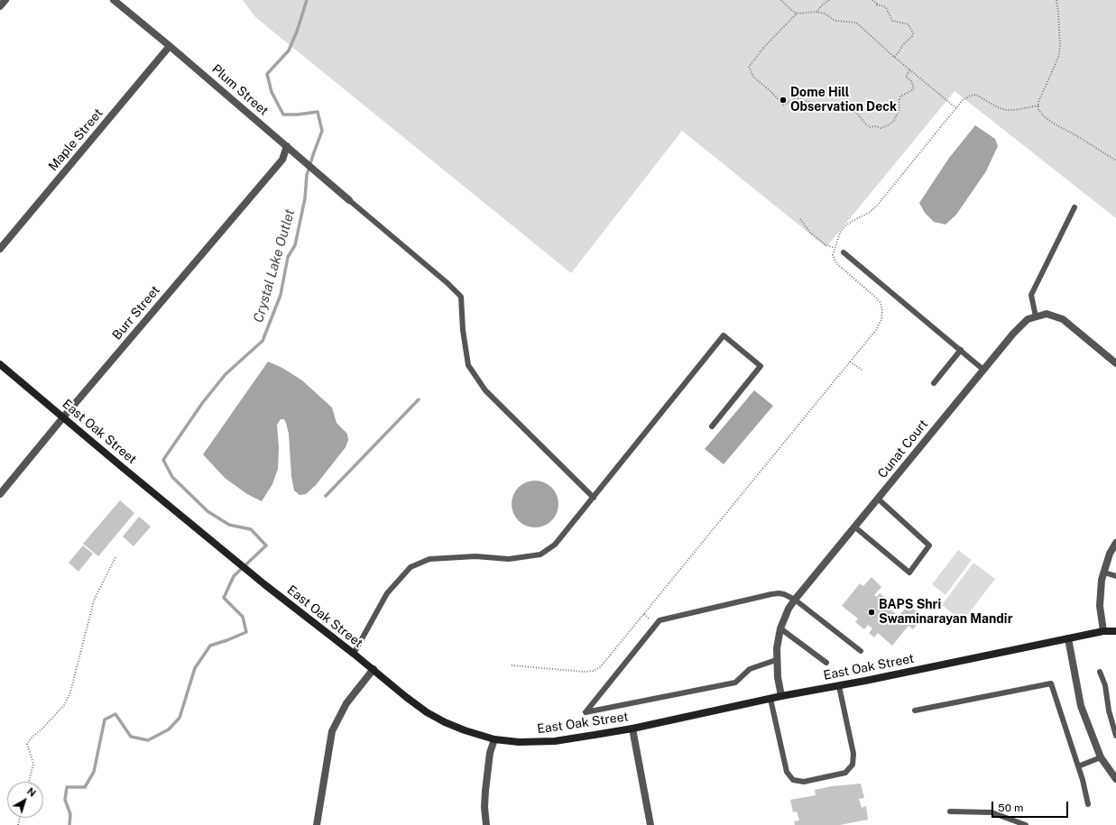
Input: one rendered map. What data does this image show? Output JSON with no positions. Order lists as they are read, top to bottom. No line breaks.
{"streets":{"street":["Plum Street","Maple Street","Burr Street","East Oak Street","Cunat Court"]},"crossings":[["Plum Street","Maple Street"],["Plum Street","Burr Street"],["Burr Street","East Oak Street"],["East Oak Street","Cunat Court"]],"water":["Crystal Lake Outlet"],"places":["Dome Hill Observation Deck","BAPS Shri Swaminarayan Mandir"],"scale_bar":"50 m","north":"top right"}
